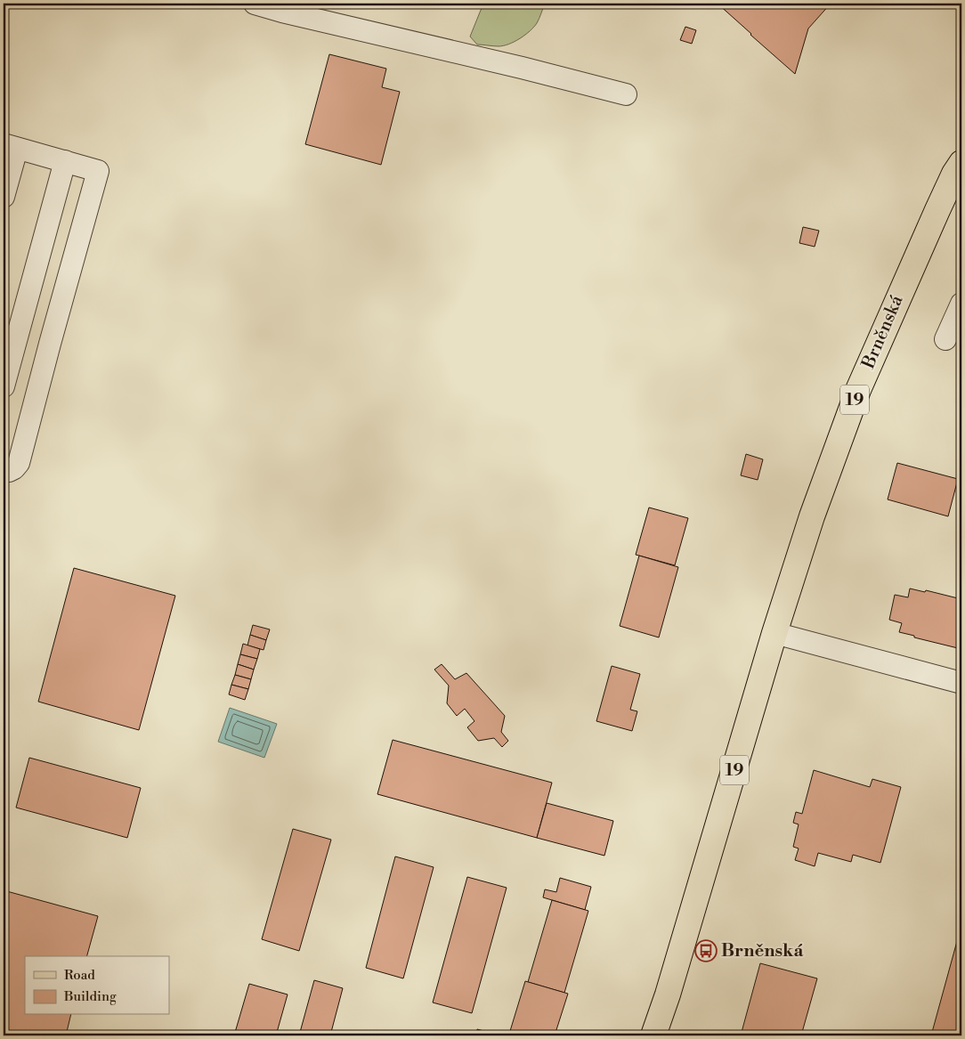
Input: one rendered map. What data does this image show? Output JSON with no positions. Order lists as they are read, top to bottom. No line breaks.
{"streets":{"main road":["Brněnská","19"]},"places":{"bus stop":["Brněnská"]},"legend":["Road","Building"]}
